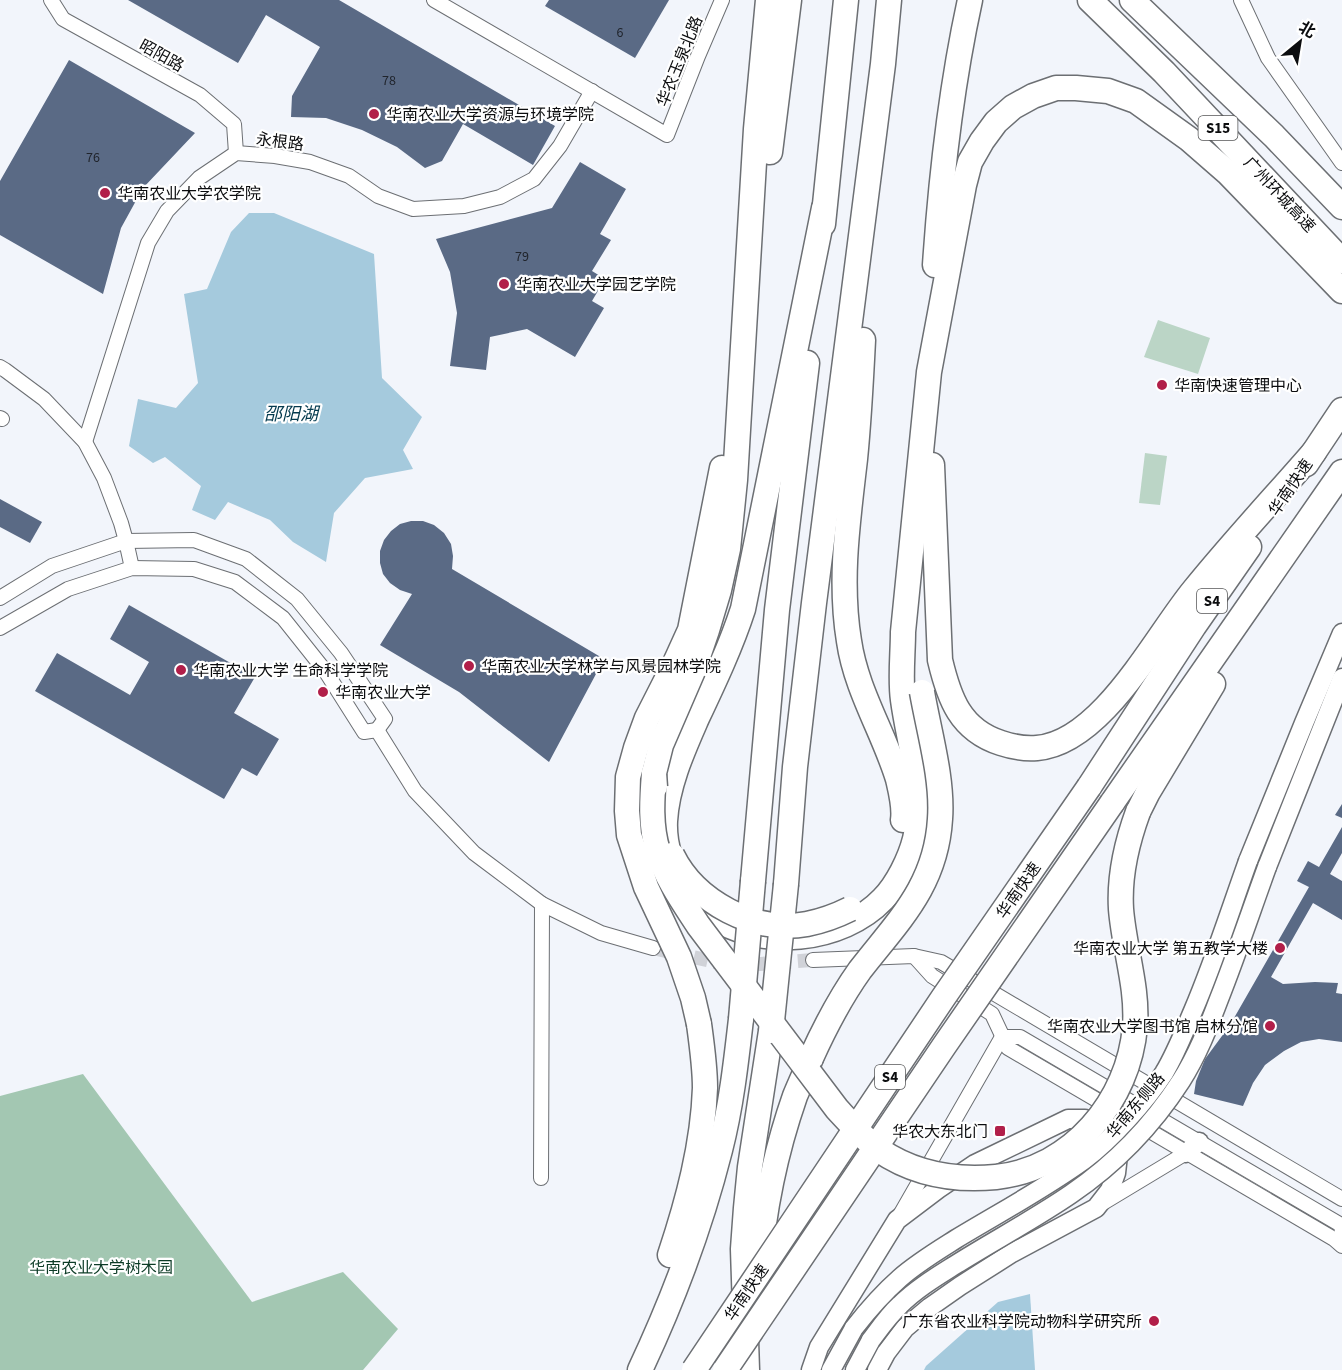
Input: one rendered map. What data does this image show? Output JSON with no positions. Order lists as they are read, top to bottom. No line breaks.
{"streets":{"highway":["S15","广州环城高速","华南快速","S4"],"street":["昭阳路","华农玉泉北路","永根路","华南东侧路"]},"crossings":[["昭阳路","永根路"],["华农玉泉北路","永根路"]],"water":["邵阳湖"],"parks":["华南农业大学树木园"],"places":{"other":["华南农业大学资源与环境学院","华南农业大学农学院","华南农业大学园艺学院","华南快速管理中心","华南农业大学林学与风景园林学院","华南农业大学 生命科学学院","华南农业大学","华南农业大学 第五教学大楼","华南农业大学图书馆 启林分馆","广东省农业科学院动物科学研究所"],"transit":["华农大东北门"]},"house_numbers":["6","78","76","79"],"north":"top right"}
